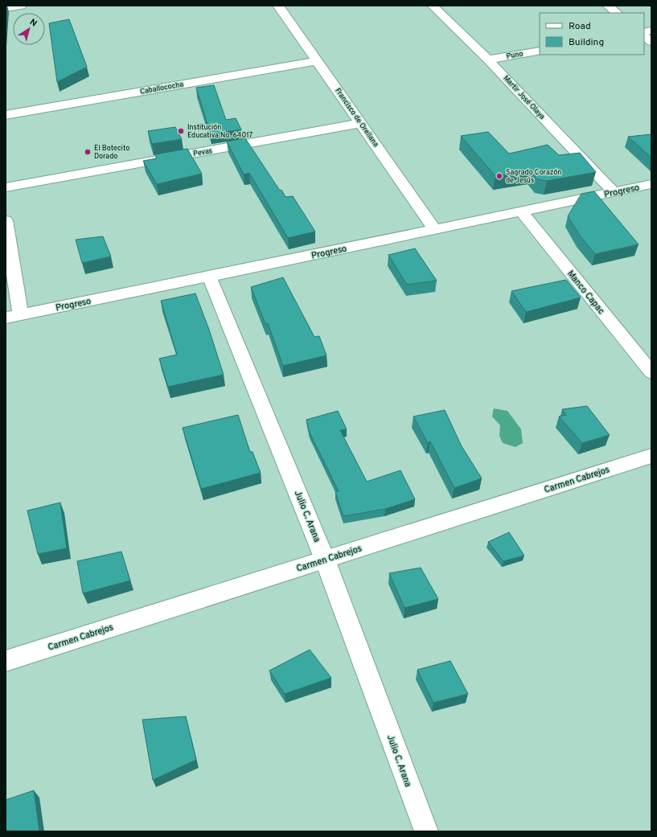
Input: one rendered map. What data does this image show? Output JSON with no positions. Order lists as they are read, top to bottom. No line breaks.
{"streets":{"street":["Puno","Caballococha","Martir José Olaya","Francisco de Orellana","Pevas","Progreso","Manco Capac","Carmen Cabrejos","Julio C. Arana"]},"crossings":[["Puno","Martir José Olaya"],["Caballococha","Francisco de Orellana"],["Martir José Olaya","Progreso"],["Francisco de Orellana","Pevas"],["Francisco de Orellana","Progreso"],["Progreso","Manco Capac"],["Progreso","Julio C. Arana"],["Carmen Cabrejos","Julio C. Arana"]],"places":["Institución Educativa No. 64017","El Botecito Dorado","Sagrado Corazón de Jesús"],"legend":["Road","Building"],"north":"top right"}
